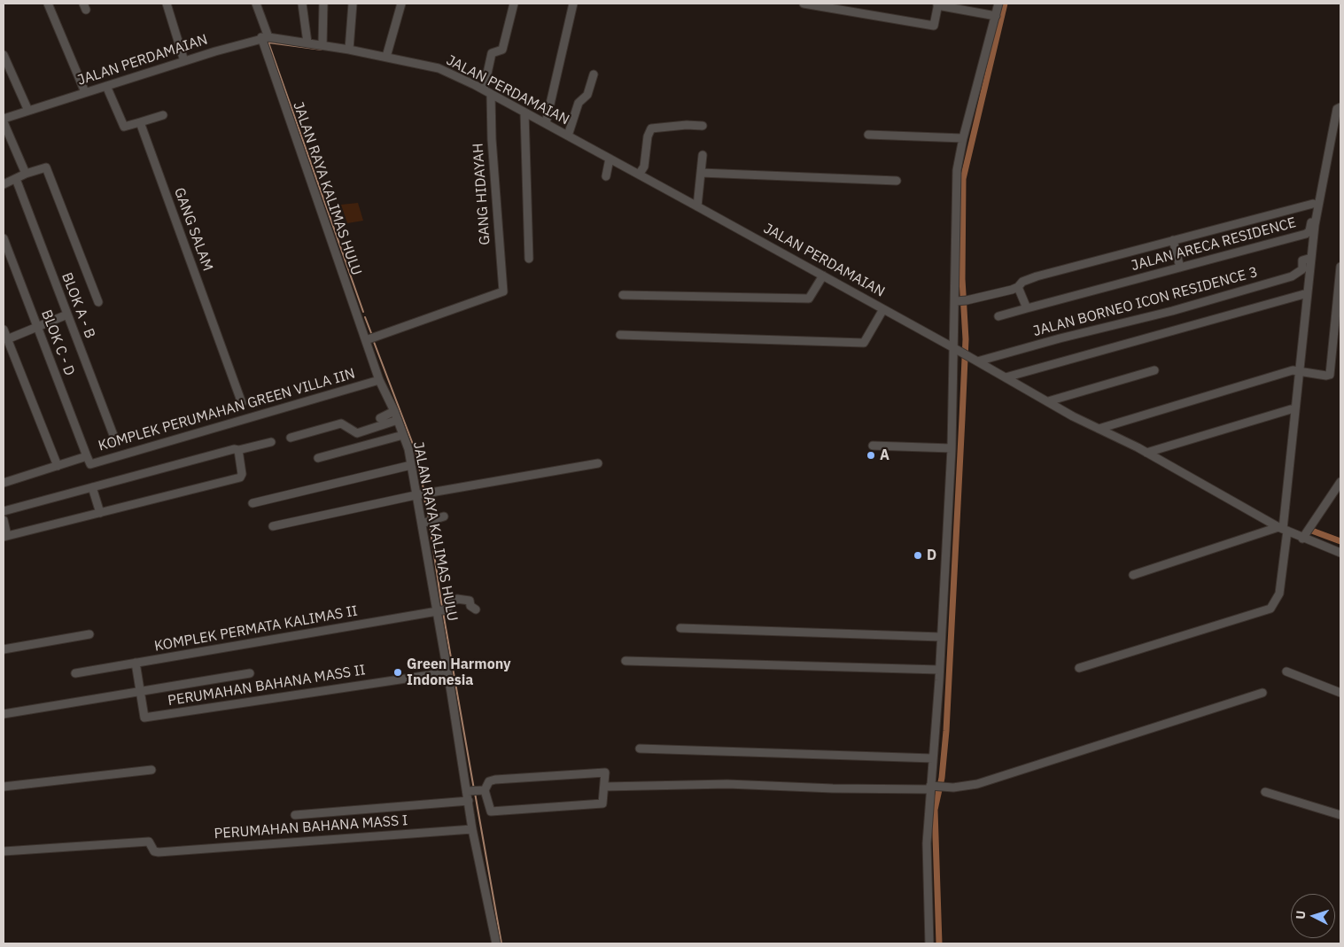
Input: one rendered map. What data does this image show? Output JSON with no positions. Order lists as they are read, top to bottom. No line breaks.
{"streets":{"street":["JALAN PERDAMAIAN","JALAN RAYA KALIMAS HULU","GANG HIDAYAH","GANG SALAM","JALAN ARECA RESIDENCE","JALAN BORNEO ICON RESIDENCE 3","BLOK A - B","BLOK C - D","KOMPLEK PERUMAHAN GREEN VILLA IIN","KOMPLEK PERMATA KALIMAS II","PERUMAHAN BAHANA MASS II","PERUMAHAN BAHANA MASS I"]},"crossings":[["JALAN PERDAMAIAN","JALAN RAYA KALIMAS HULU"],["JALAN PERDAMAIAN","GANG HIDAYAH"],["JALAN PERDAMAIAN","JALAN BORNEO ICON RESIDENCE 3"],["JALAN RAYA KALIMAS HULU","GANG HIDAYAH"],["JALAN RAYA KALIMAS HULU","KOMPLEK PERUMAHAN GREEN VILLA IIN"],["JALAN RAYA KALIMAS HULU","KOMPLEK PERMATA KALIMAS II"],["JALAN RAYA KALIMAS HULU","PERUMAHAN BAHANA MASS II"],["JALAN RAYA KALIMAS HULU","PERUMAHAN BAHANA MASS I"],["BLOK C - D","KOMPLEK PERUMAHAN GREEN VILLA IIN"],["KOMPLEK PERMATA KALIMAS II","PERUMAHAN BAHANA MASS II"]],"places":["A","D","Green Harmony Indonesia"],"north":"left"}
